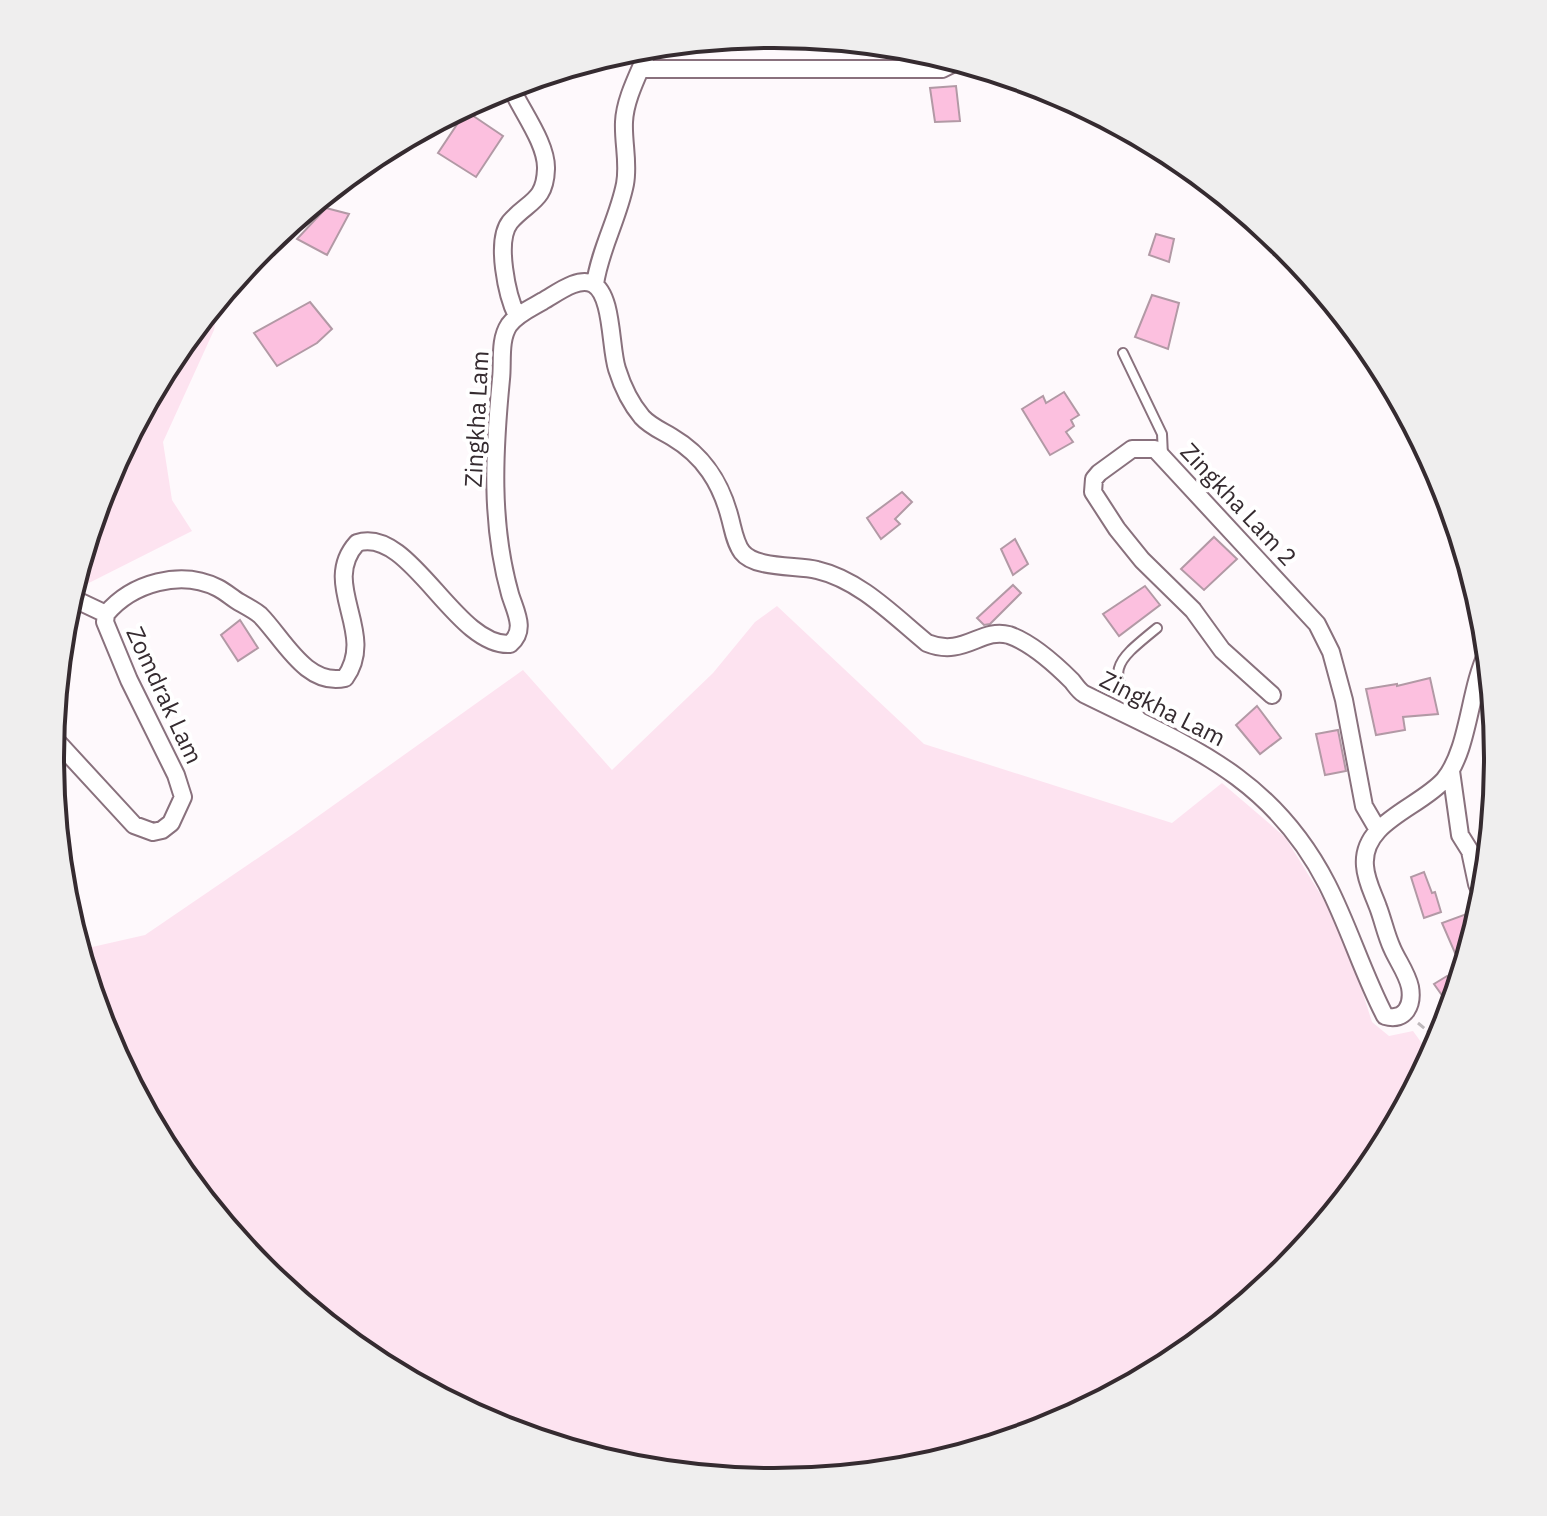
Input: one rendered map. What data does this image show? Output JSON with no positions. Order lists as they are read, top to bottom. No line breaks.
{"streets":{"street":["Zingkha Lam","Zingkha Lam 2","Zomdrak Lam"]},"crossings":[["Zingkha Lam","Zomdrak Lam"]]}
